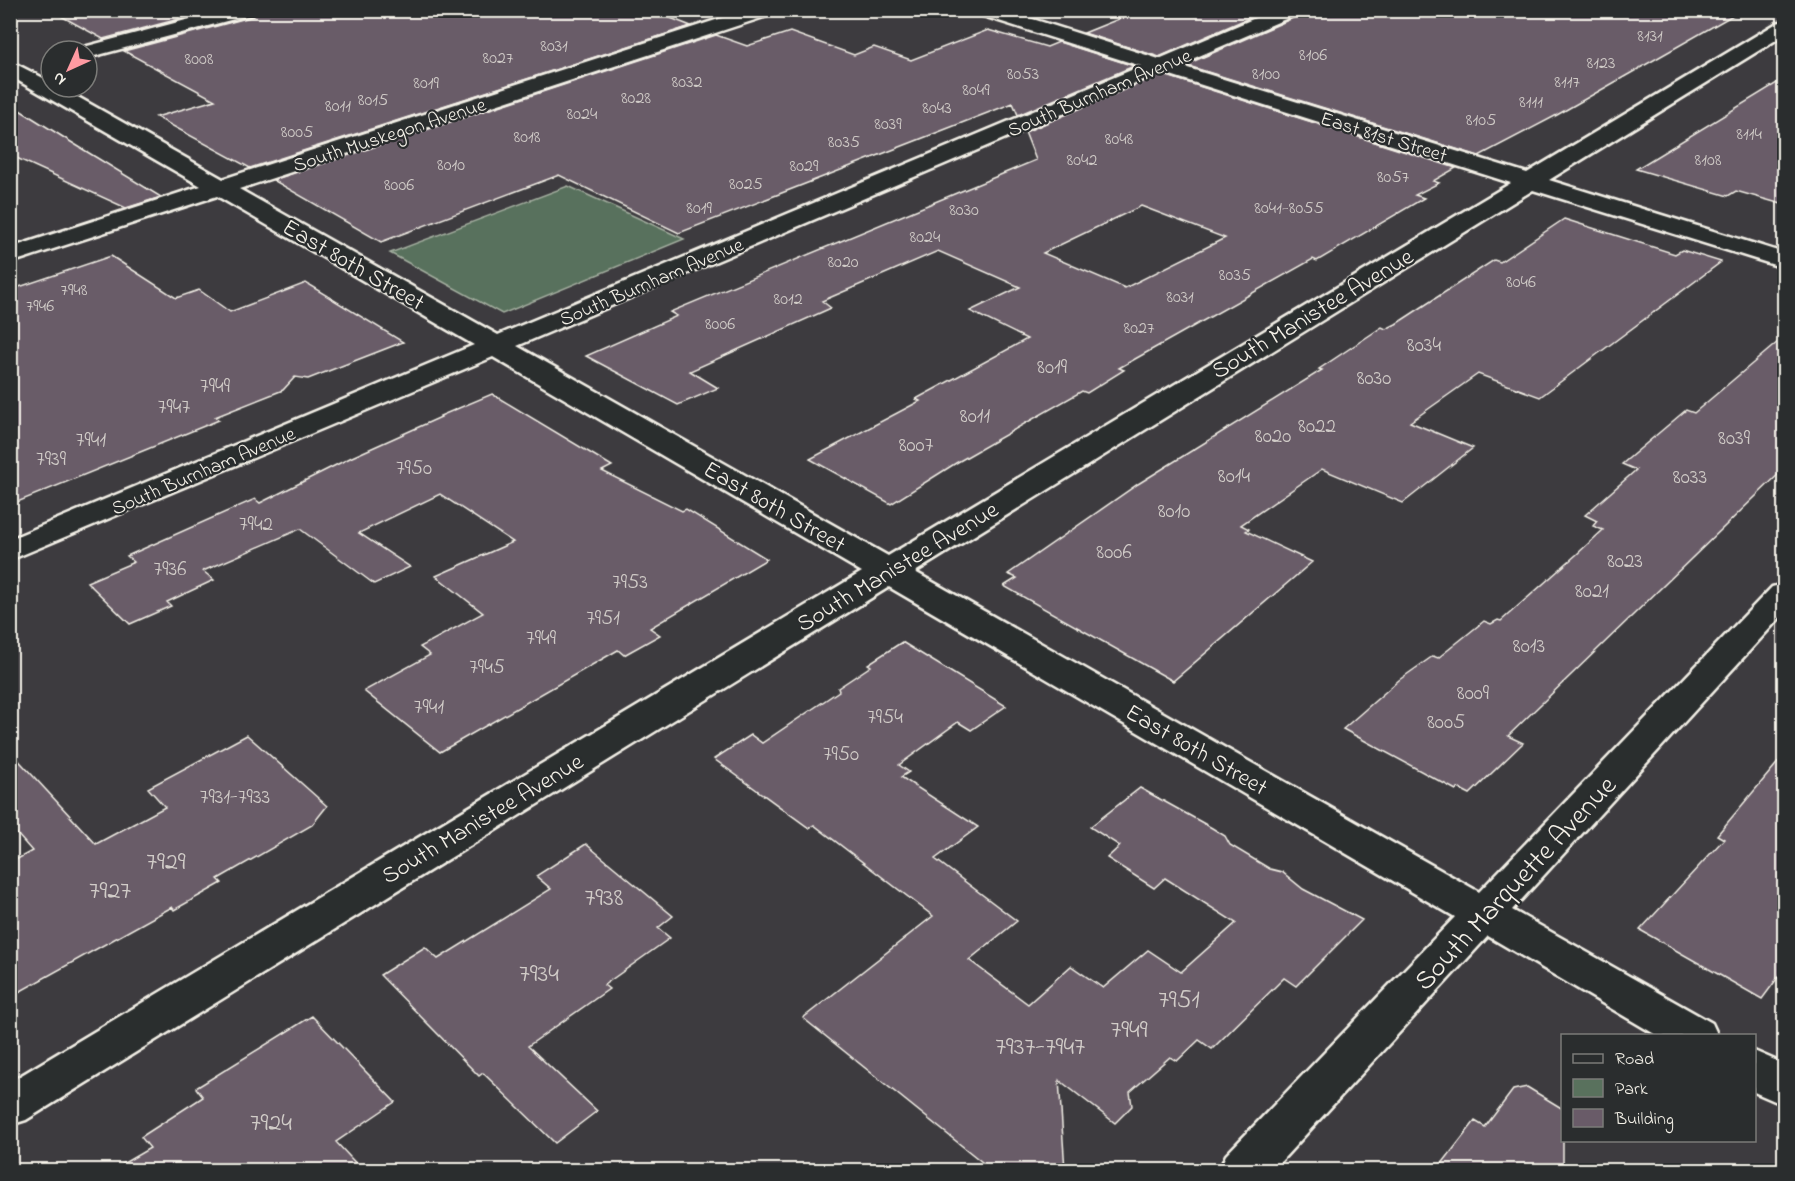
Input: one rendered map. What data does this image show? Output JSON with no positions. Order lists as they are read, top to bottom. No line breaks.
{"streets":{"street":["South Burnham Avenue","South Muskegon Avenue","East 81st Street","East 80th Street","South Manistee Avenue","South Marquette Avenue"]},"crossings":[["South Burnham Avenue","East 81st Street"],["South Burnham Avenue","East 80th Street"],["South Muskegon Avenue","East 80th Street"],["East 81st Street","South Manistee Avenue"],["East 80th Street","South Manistee Avenue"],["East 80th Street","South Marquette Avenue"]],"house_numbers":["8131","8031","8106","8027","8008","8123","8053","8100","8032","8117","8019","8049","8028","8015","8111","8011","8043","8024","8105","8039","8005","8114","8018","8048","8035","8042","8108","8010","8029","8057","8025","8006","8019","8041-8055","8030","8024","8020","8035","8046","7948","8031","8012","7946","8006","8027","8034","8019","8030","7949","7947","8011","8022","8020","8039","7941","8007","7939","7950","8014","8033","8010","7942","8006","8023","7936","7953","8021","7951","7949","8013","7945","8009","7941","7954","8005","7950","7931-7933","7929","7927","7938","7934","7951","7949","7937-7947","7924"],"legend":["Road","Park","Building"],"north":"bottom left"}
